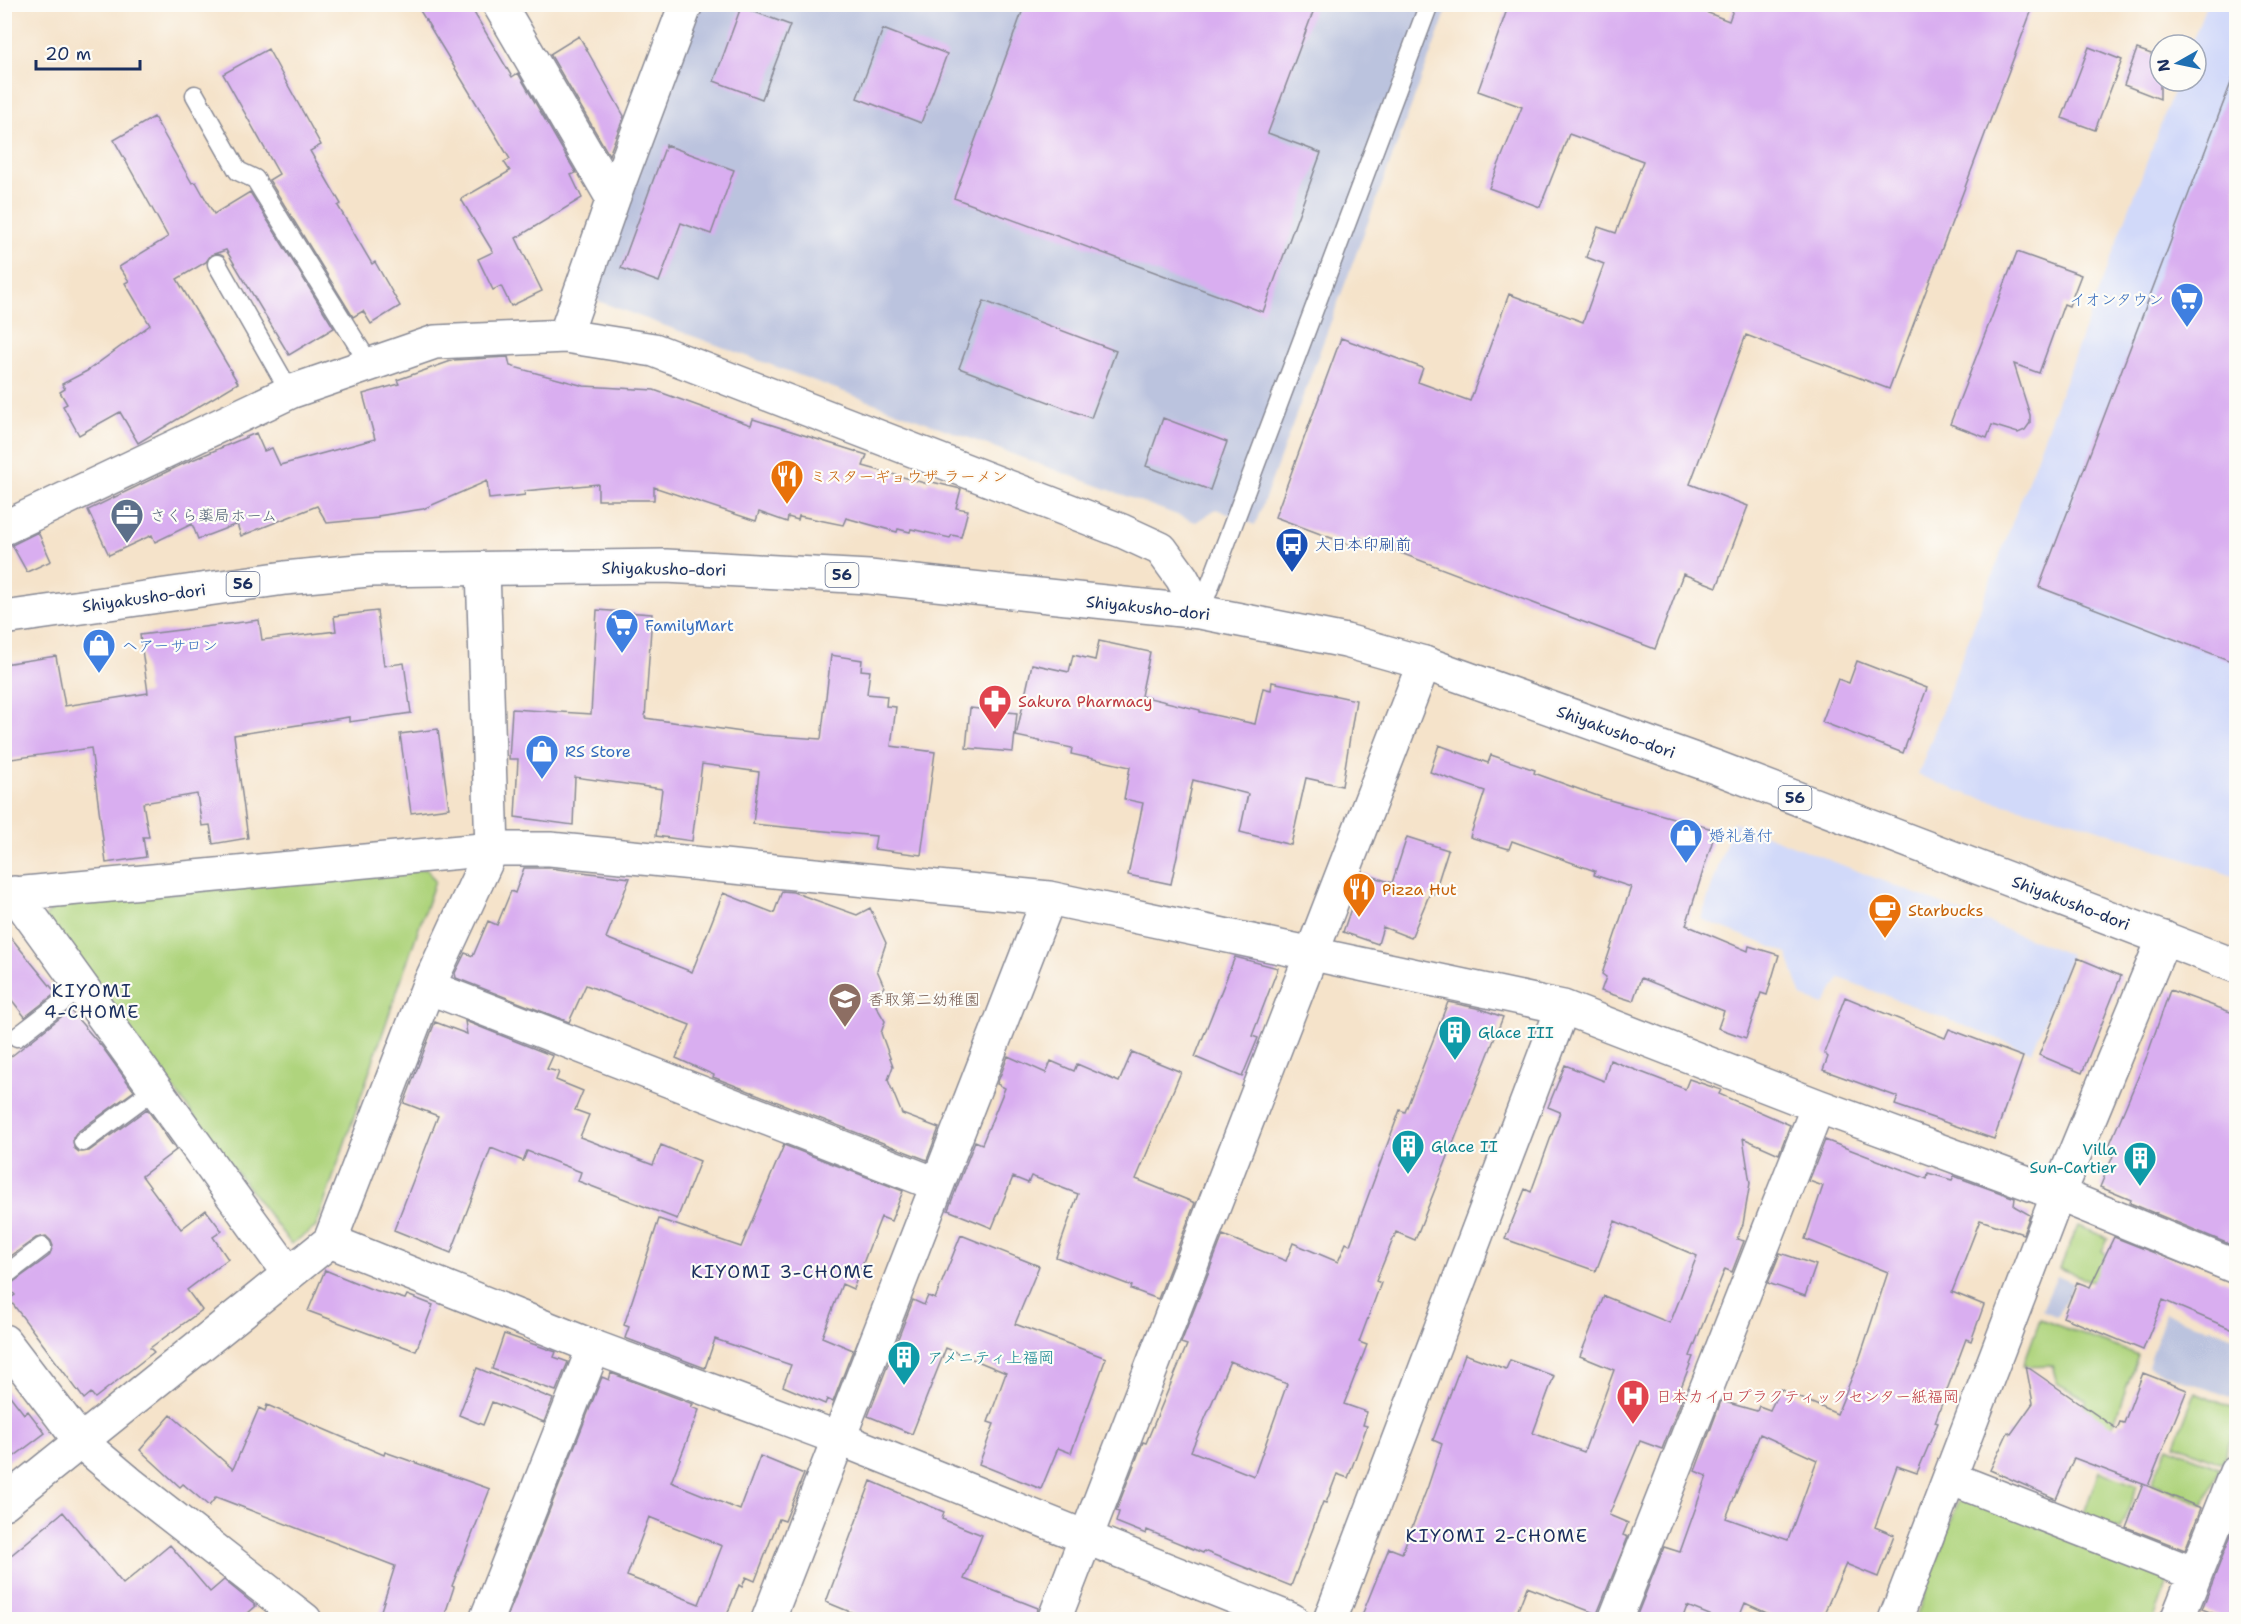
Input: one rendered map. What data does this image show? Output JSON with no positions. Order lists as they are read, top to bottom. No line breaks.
{"streets":{"street":["Shiyakusho-dori","56"]},"districts":["KIYOMI 4-CHOME","KIYOMI 3-CHOME","KIYOMI 2-CHOME"],"places":{"supermarket":["イオンタウン","FamilyMart"],"restaurant":["ミスターギョウザ ラーメン","Pizza Hut"],"office":["さくら薬局ホーム"],"bus stop":["大日本印刷前"],"shop":["ヘアーサロン","RS Store","婚礼着付"],"pharmacy":["Sakura Pharmacy"],"cafe":["Starbucks"],"school or university":["香取第二幼稚園"],"building":["Glace III","Glace II","Villa Sun-Cartier","アメニティ上福岡"],"hospital":["日本カイロプラクティックセンター紙福岡"]},"scale_bar":"20 m","north":"left"}
